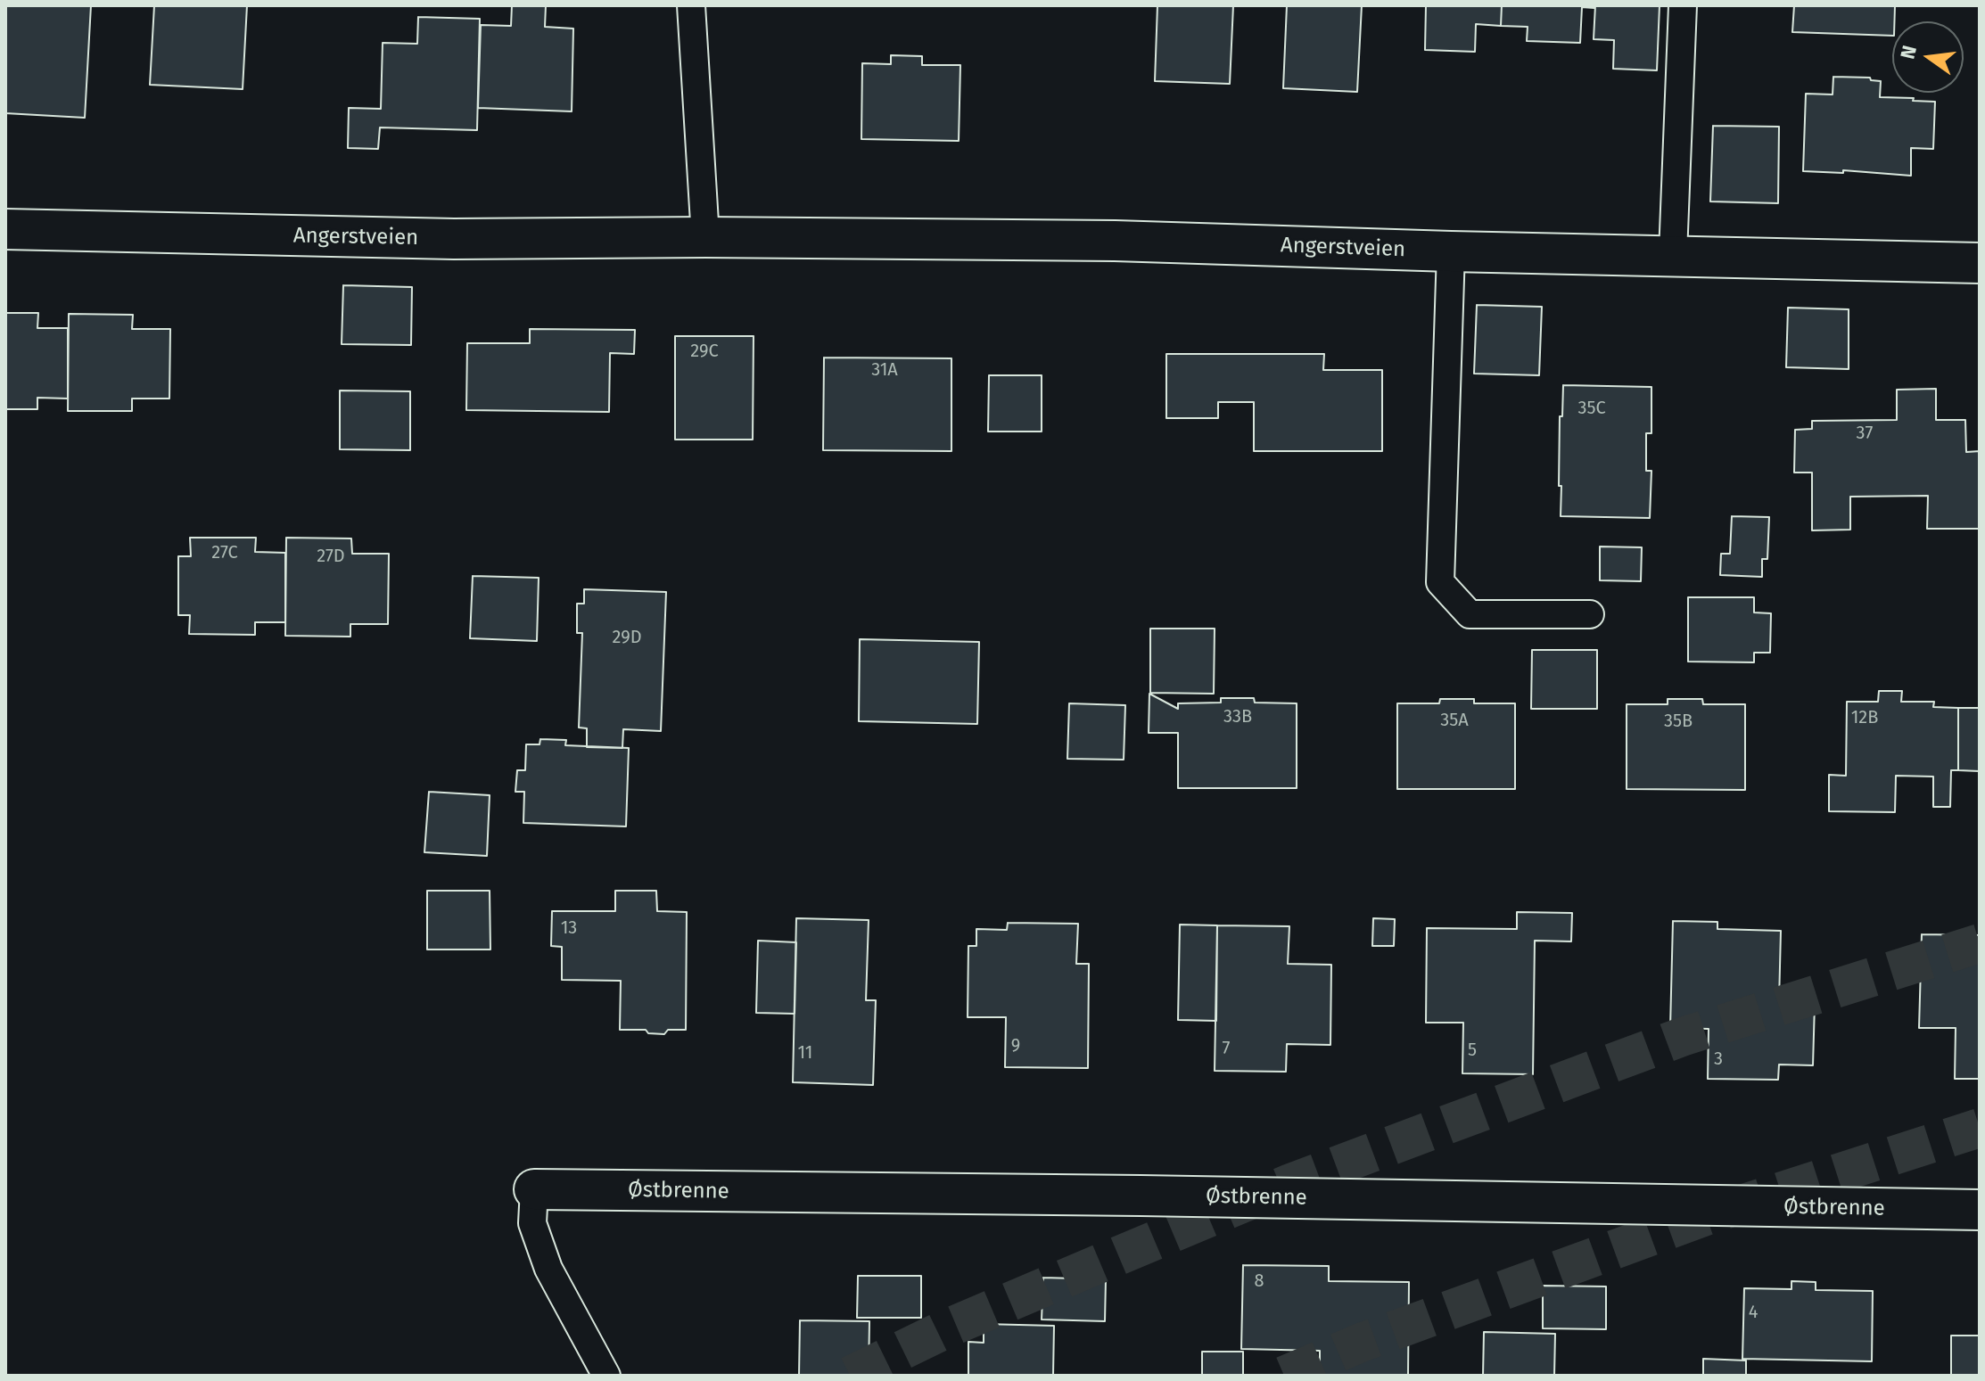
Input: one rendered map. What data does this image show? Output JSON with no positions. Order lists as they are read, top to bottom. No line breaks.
{"streets":{"street":["Angerstveien","Østbrenne"]},"house_numbers":["29C","31A","35C","37","27C","27D","29D","33B","12B","35A","35B","13","9","7","5","11","3","8","4"],"north":"left"}
